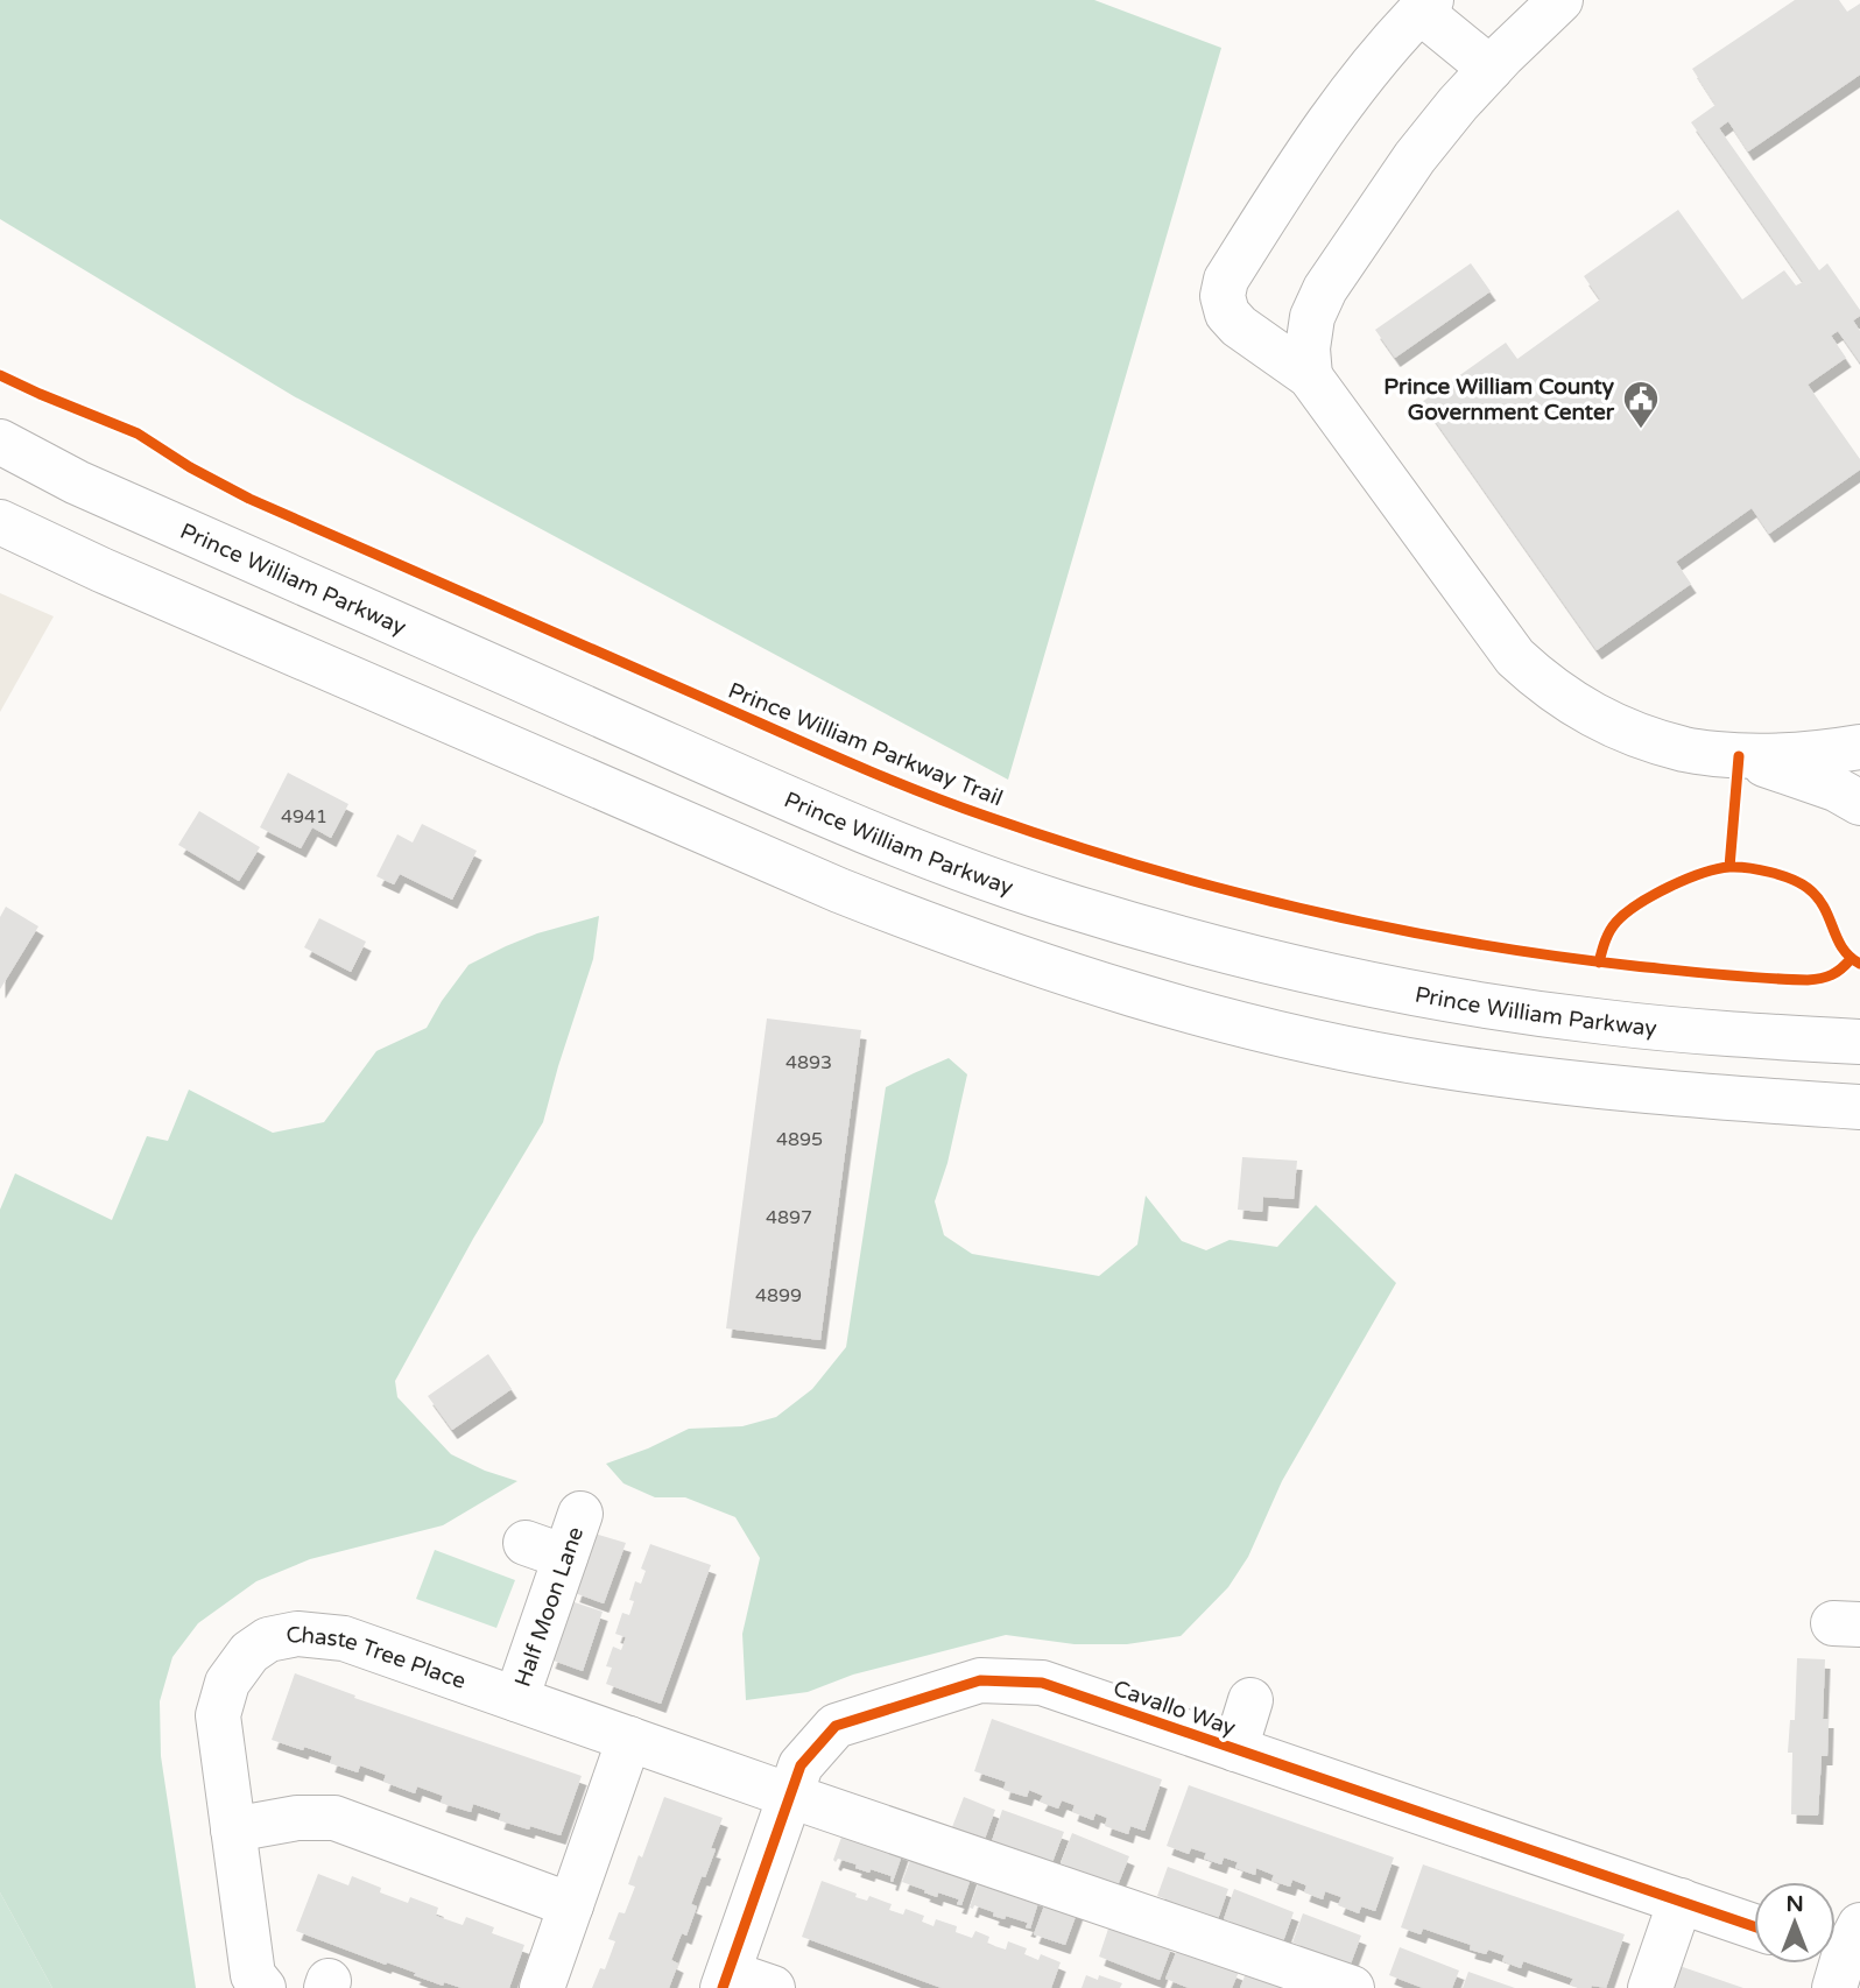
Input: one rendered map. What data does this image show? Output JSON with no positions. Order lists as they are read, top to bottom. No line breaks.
{"streets":{"main road":["Prince William Parkway","Half Moon Lane","Chaste Tree Place","Cavallo Way"],"cycle path":["Prince William Parkway Trail"]},"crossings":[["Half Moon Lane","Chaste Tree Place"],["Chaste Tree Place","Cavallo Way"]],"places":{"public building":["Prince William County Government Center"]},"house_numbers":["4941","4893","4895","4897","4899"],"north":"top"}
